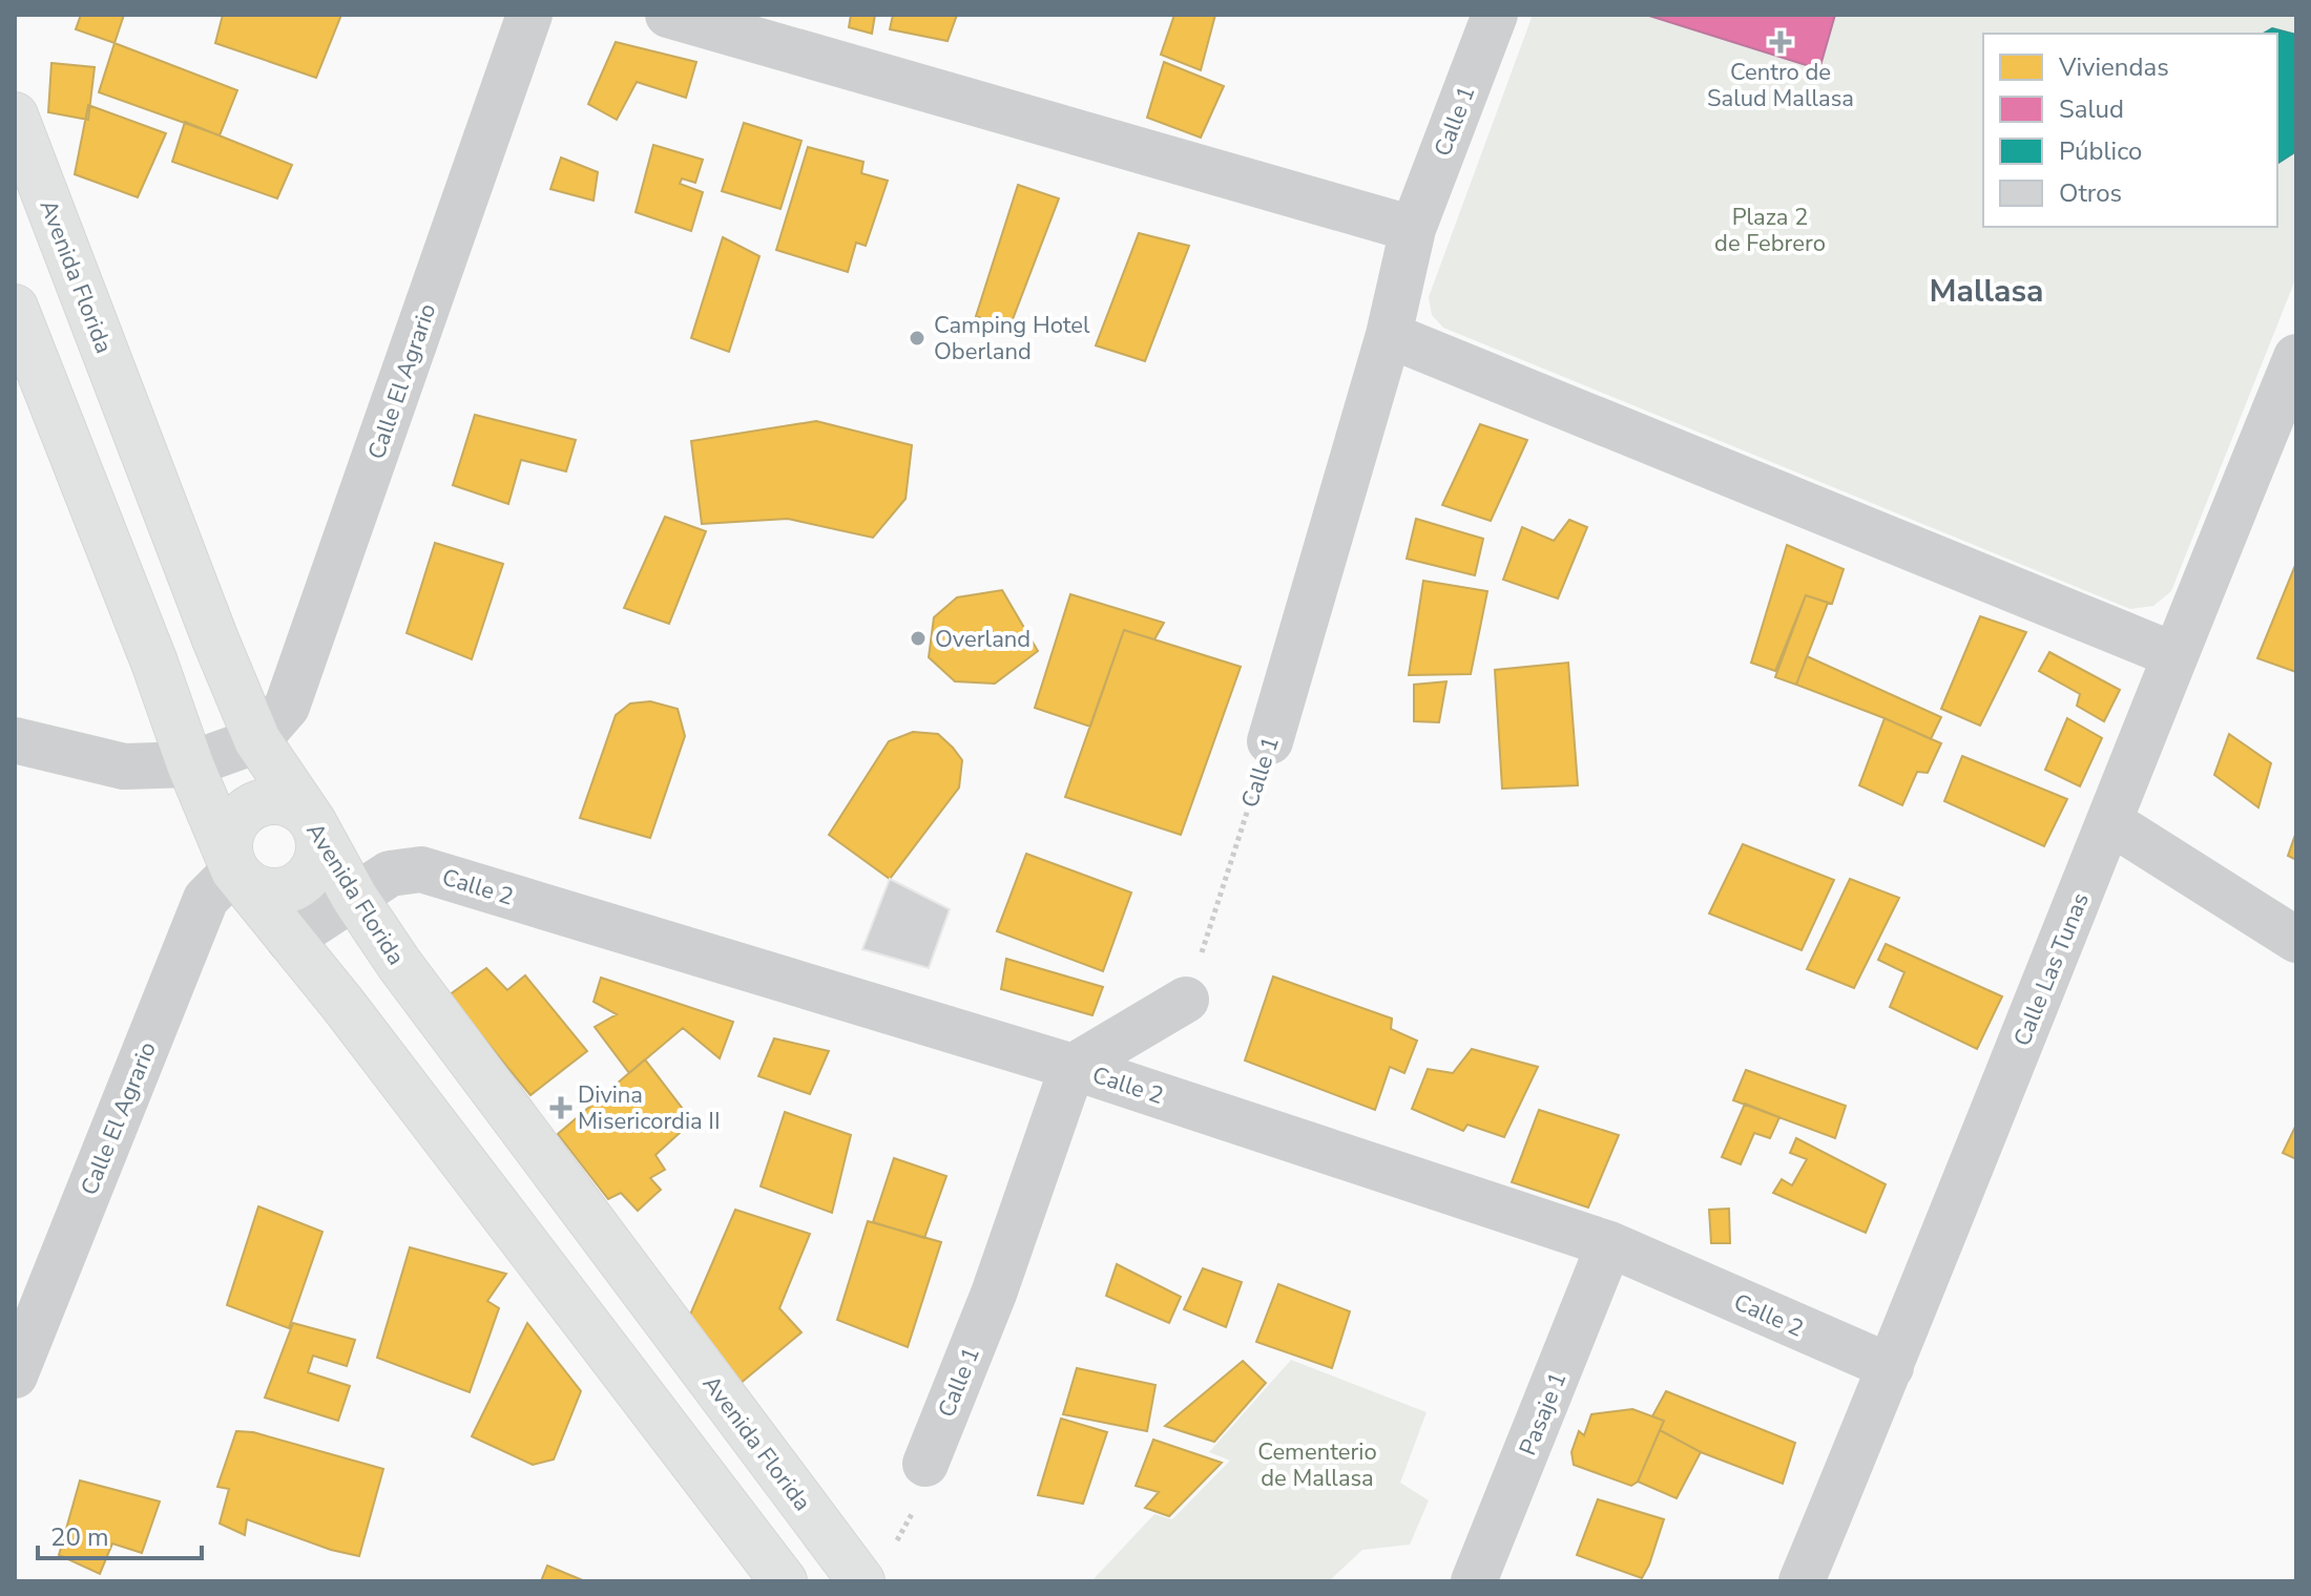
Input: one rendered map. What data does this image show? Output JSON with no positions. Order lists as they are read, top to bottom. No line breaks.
{"streets":{"main road":["Avenida Florida"],"street":["Calle 1","Calle El Agrario","Calle 2","Calle Las Tunas","Pasaje 1"]},"crossings":[["Calle 1","Calle 2"],["Avenida Florida","Calle El Agrario"],["Avenida Florida","Calle 2"],["Calle 2","Calle Las Tunas"],["Calle 2","Pasaje 1"]],"districts":["Mallasa"],"parks":["Plaza 2 de Febrero","Cementerio de Mallasa"],"places":{"health":["Centro de Salud Mallasa","Divina Misericordia II"],"other":["Camping Hotel Oberland","Overland"]},"legend":["Viviendas","Salud","Público","Otros"],"scale_bar":"20 m"}
